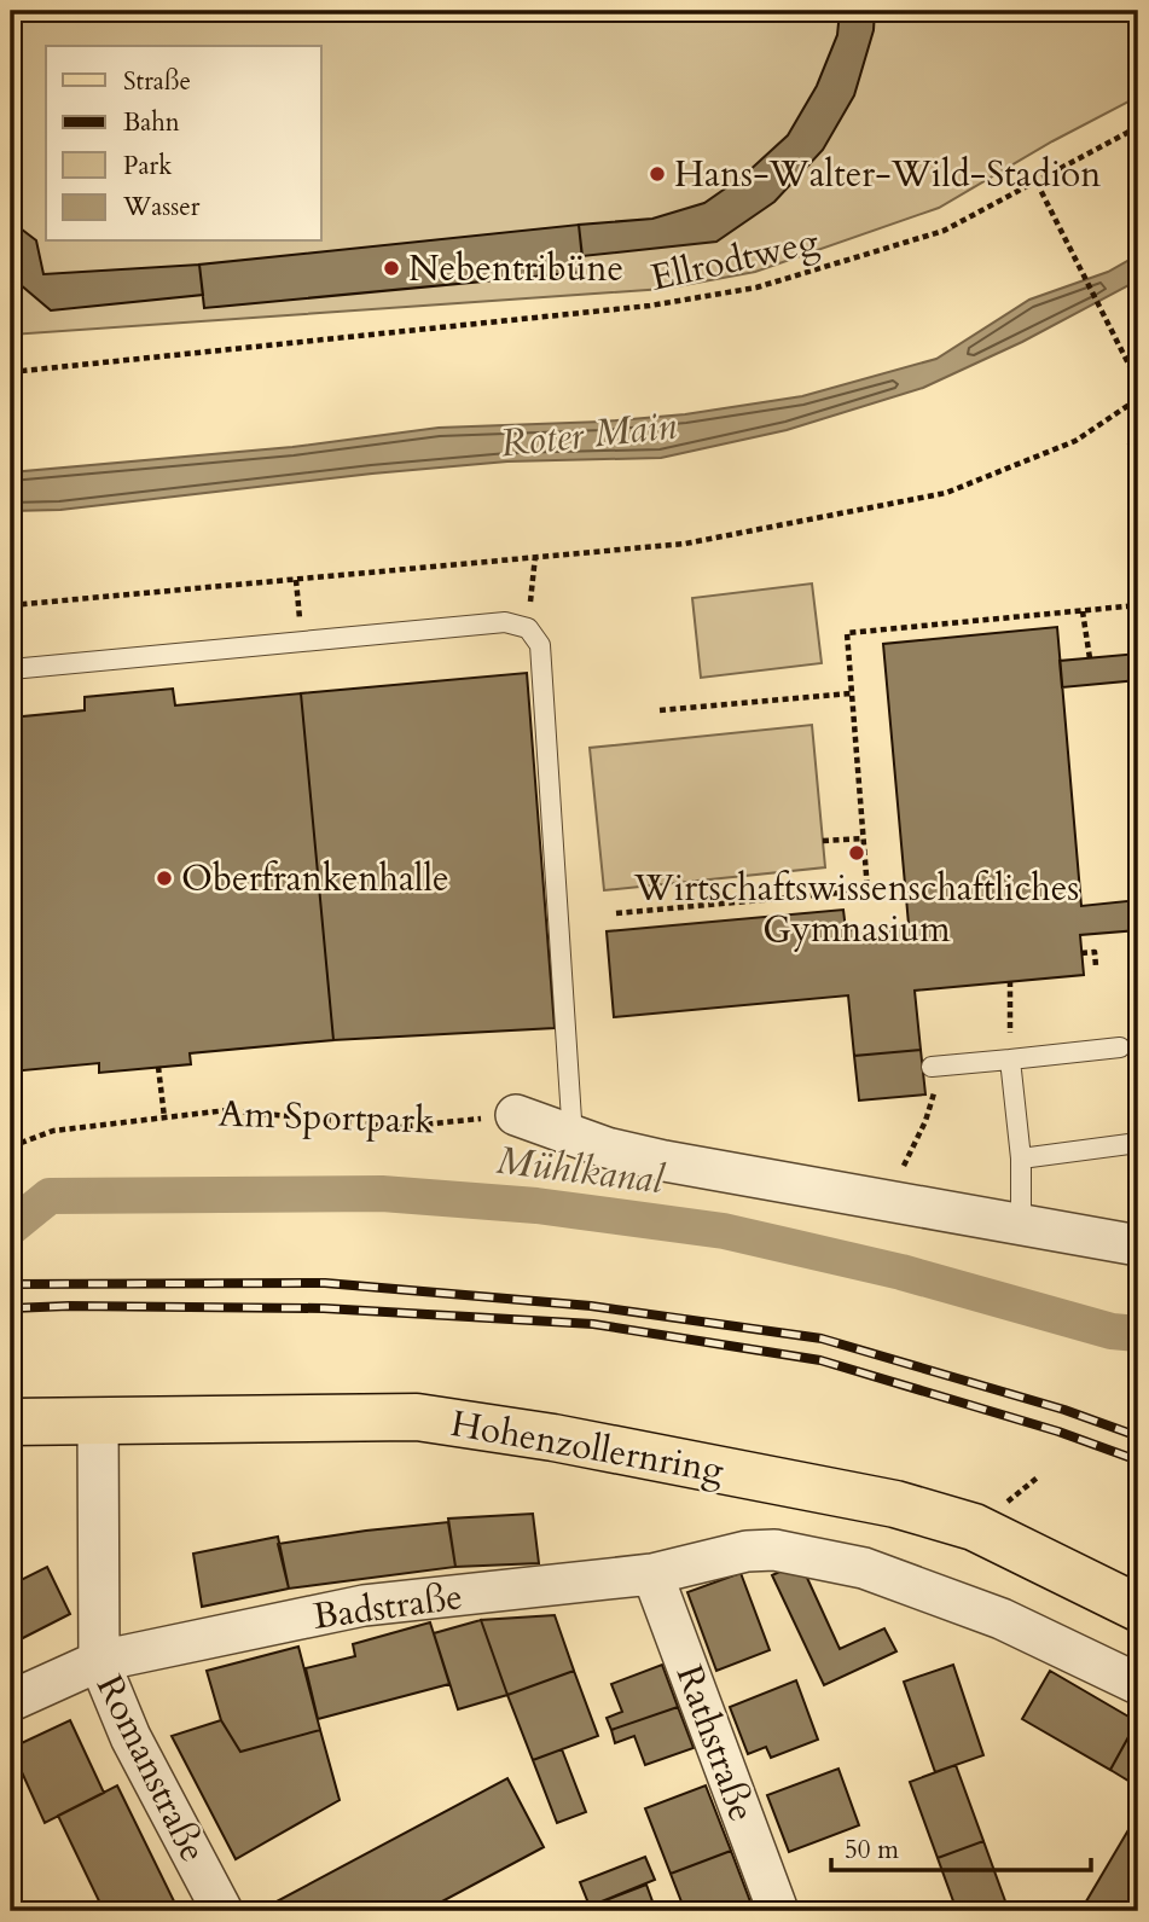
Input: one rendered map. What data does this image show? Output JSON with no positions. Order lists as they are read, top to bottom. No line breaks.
{"streets":{"main road":["Hohenzollernring"],"street":["Badstraße","Rathstraße","Romanstraße"],"path":["Ellrodtweg","Am Sportpark"]},"crossings":[["Hohenzollernring","Romanstraße"],["Badstraße","Rathstraße"],["Badstraße","Romanstraße"]],"water":["Roter Main","Mühlkanal"],"places":["Hans-Walter-Wild-Stadion","Nebentribüne","Wirtschaftswissenschaftliches Gymnasium","Oberfrankenhalle"],"legend":["Straße","Bahn","Park","Wasser"],"scale_bar":"50 m"}
